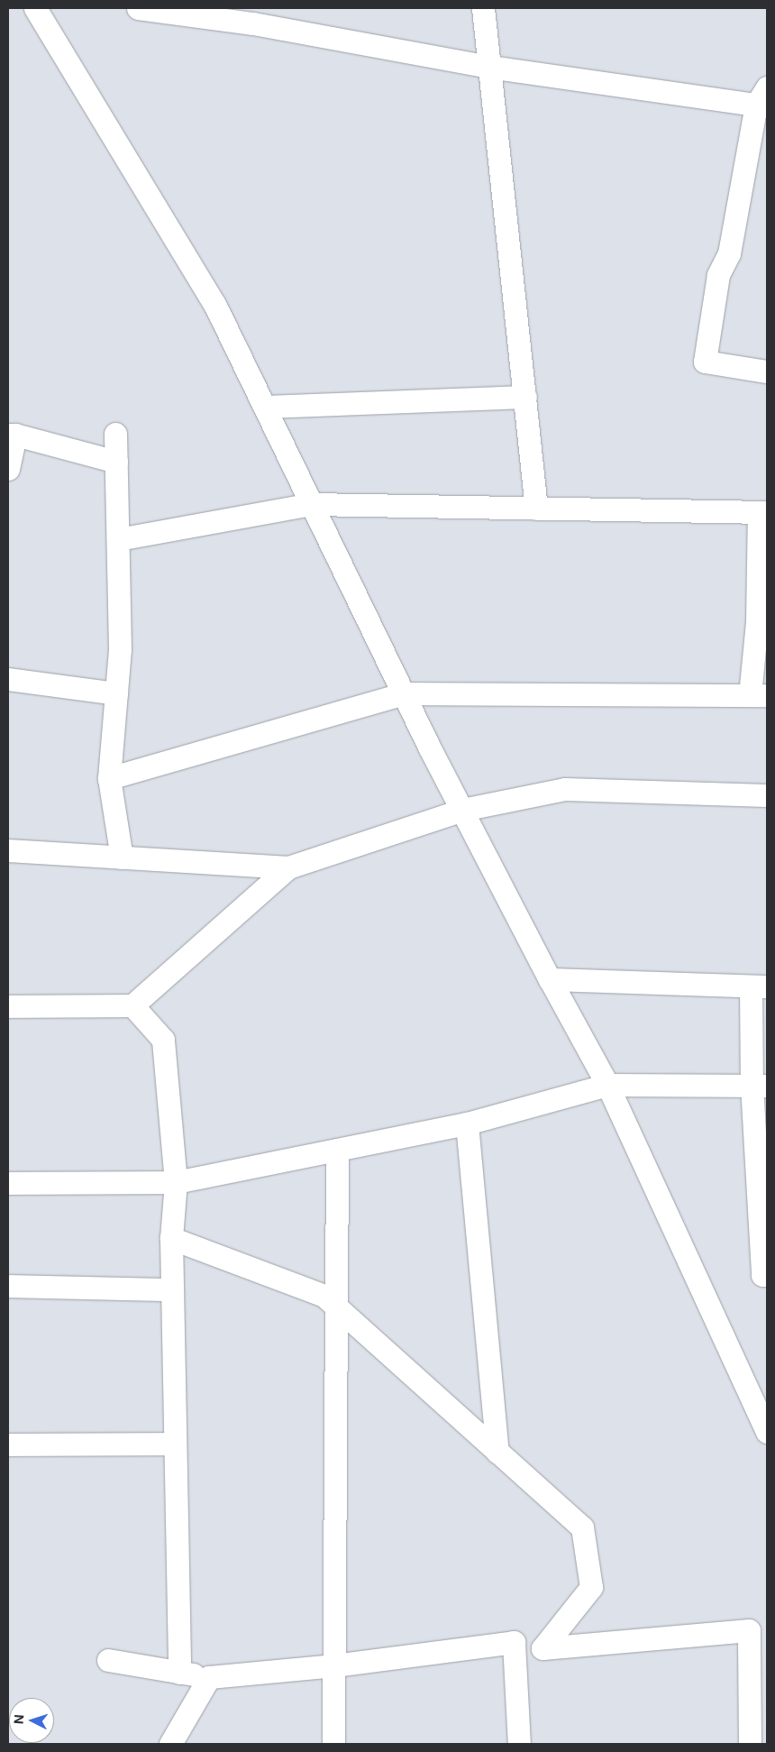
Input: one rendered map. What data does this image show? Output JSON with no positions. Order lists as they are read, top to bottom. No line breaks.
{"north":"left"}
